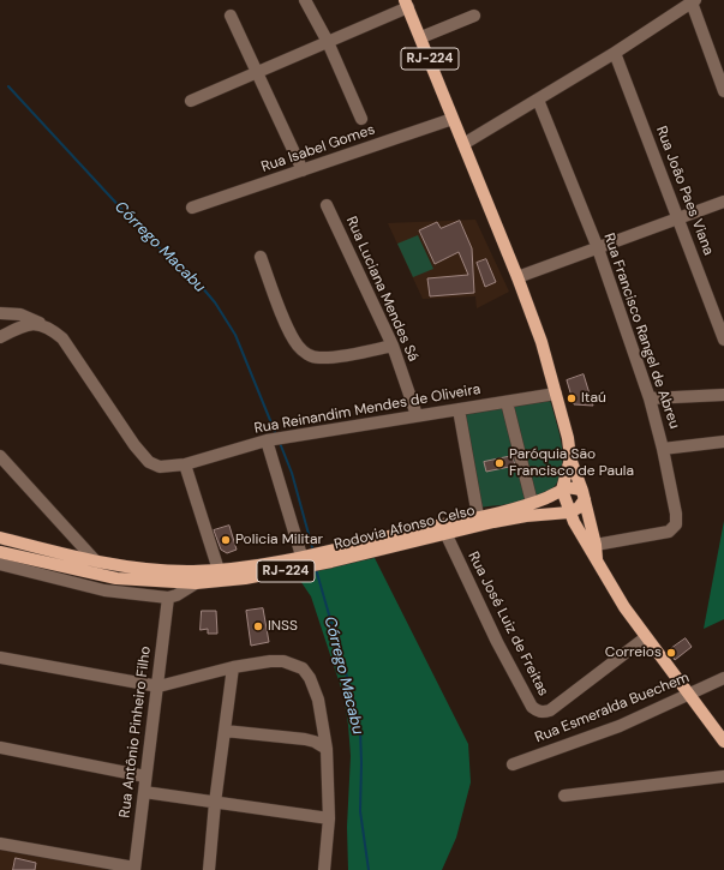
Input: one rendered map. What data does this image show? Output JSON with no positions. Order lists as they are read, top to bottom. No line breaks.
{"streets":{"main road":["RJ-224","Rodovia Afonso Celso"],"street":["Rua Isabel Gomes","Rua João Paes Viana","Rua Luciana Mendes Sá","Rua Francisco Rangel de Abreu","Rua Reinandim Mendes de Oliveira","Rua José Luiz de Freitas","Rua Esmeralda Buechem","Rua Antônio Pinheiro Filho"]},"crossings":[["RJ-224","Rua Isabel Gomes"],["RJ-224","Rua Reinandim Mendes de Oliveira"],["Rua Luciana Mendes Sá","Rua Reinandim Mendes de Oliveira"],["Rodovia Afonso Celso","Rua José Luiz de Freitas"]],"water":["Córrego Macabu"],"places":["Itaú","Paróquia São Francisco de Paula","Policia Militar","INSS","Correios"]}
